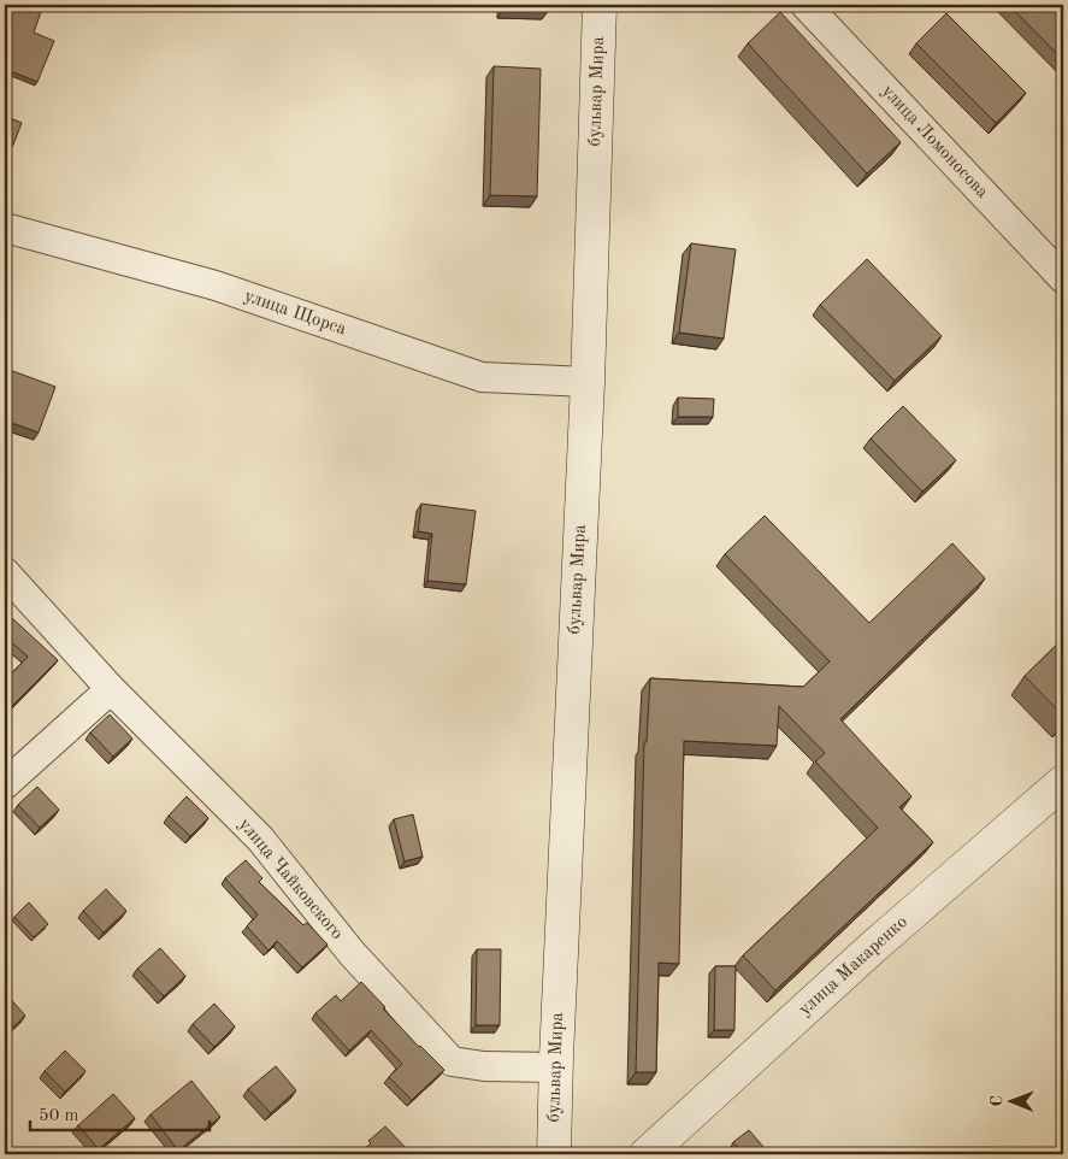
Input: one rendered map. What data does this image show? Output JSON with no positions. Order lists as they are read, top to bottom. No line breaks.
{"streets":{"main road":["бульвар Мира","улица Макаренко"],"street":["улица Ломоносова","улица Щорса","улица Чайковского"]},"crossings":[["бульвар Мира","улица Щорса"],["бульвар Мира","улица Чайковского"]],"scale_bar":"50 m","north":"left"}
